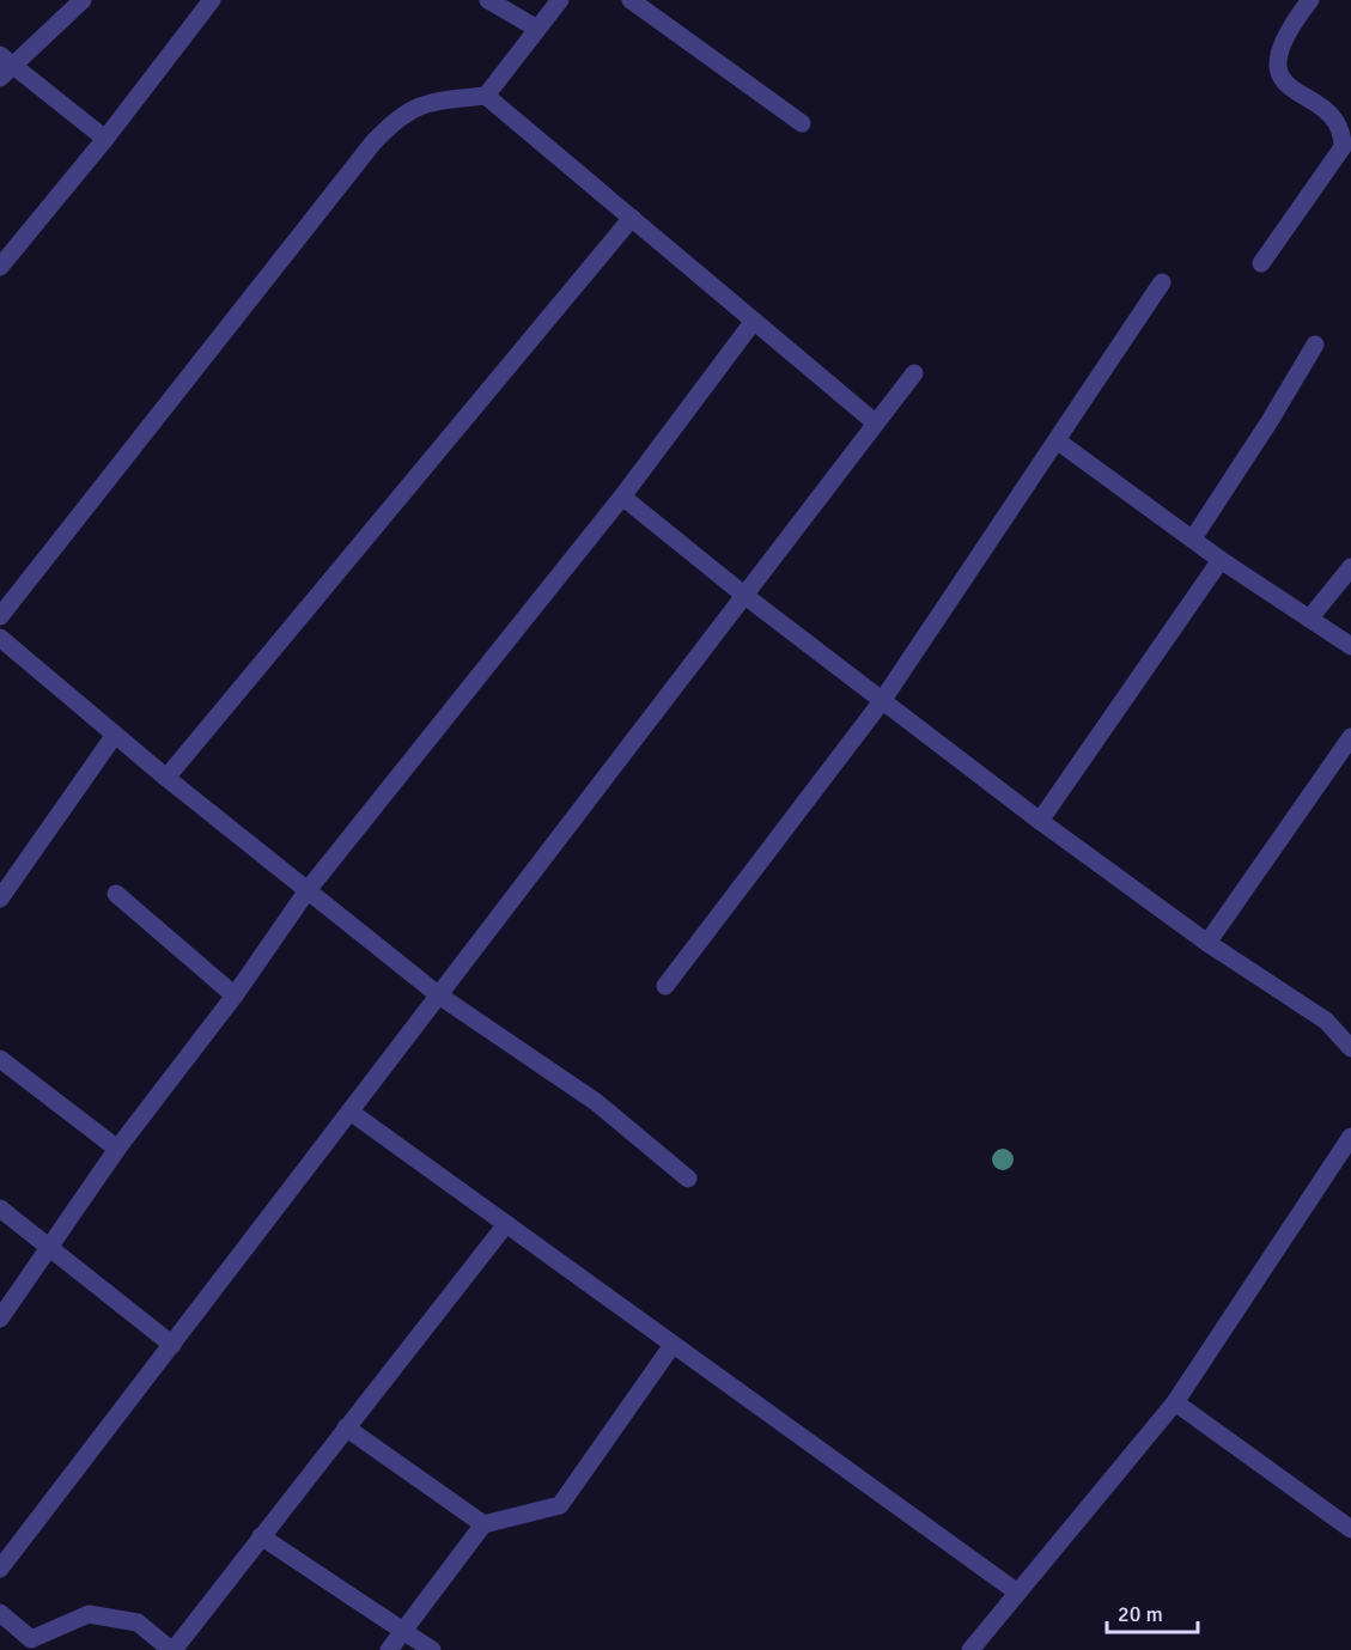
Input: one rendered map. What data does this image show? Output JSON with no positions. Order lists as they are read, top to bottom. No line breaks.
{"scale_bar":"20 m"}
